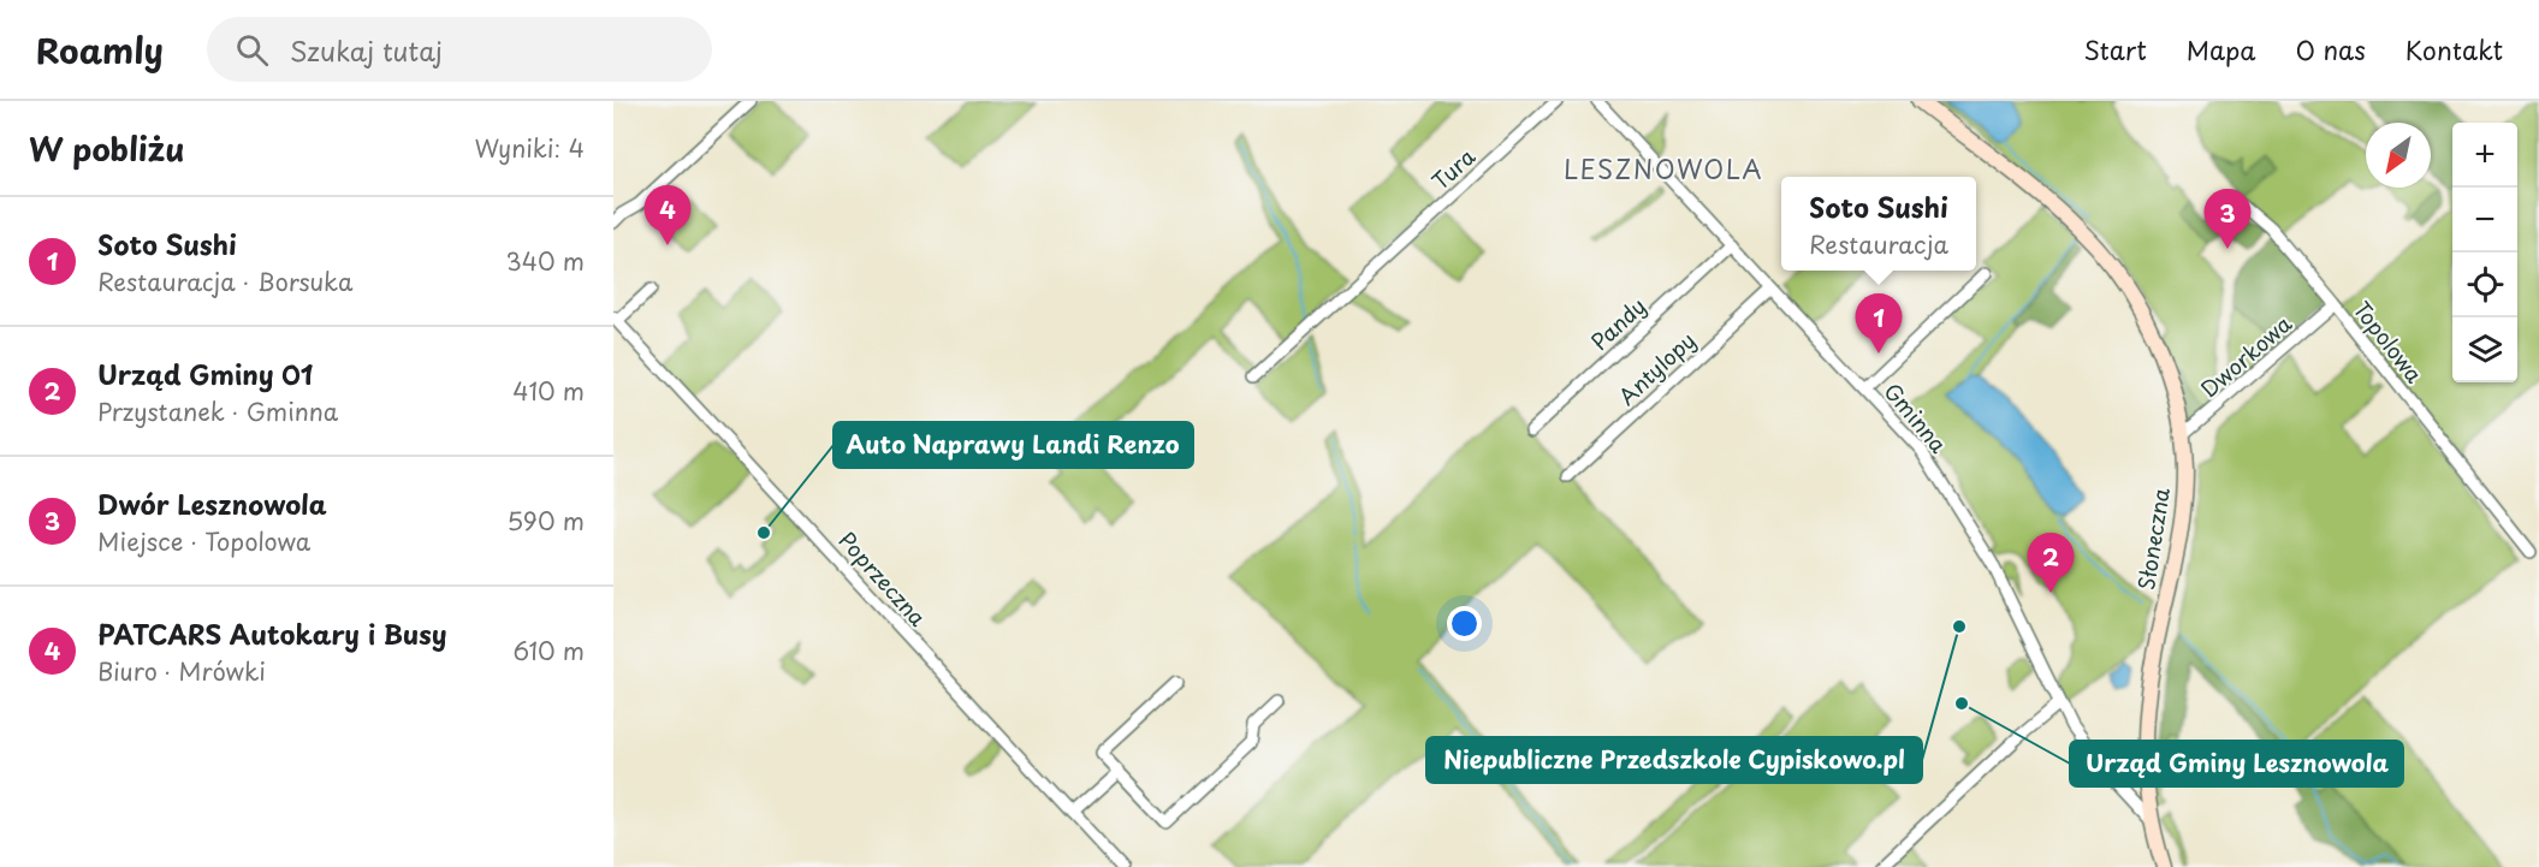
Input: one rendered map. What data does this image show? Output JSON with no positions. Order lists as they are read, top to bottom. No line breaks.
{"streets":{"main road":["Słoneczna"],"street":["Tura","Pandy","Topolowa","Dworkowa","Antylopy","Gminna","Poprzeczna"]},"crossings":[["Pandy","Gminna"],["Topolowa","Dworkowa"],["Dworkowa","Słoneczna"],["Antylopy","Gminna"],["Gminna","Słoneczna"]],"districts":["LESZNOWOLA"],"places":["Auto Naprawy Landi Renzo","Niepubliczne Przedszkole Cypiskowo.pl","Urząd Gminy Lesznowola"],"north":"bottom left","page":{"header":"Roamly","search":"Szukaj tutaj","nav":["Start","Mapa","O nas","Kontakt"],"heading":["W pobliżu","Wyniki: 4"],"map_buttons":["+","−"],"popup":["Soto Sushi","Restauracja"],"pins":["4","3","1","2"],"list":[{"mark":"1","name":"Soto Sushi","note":"Restauracja · Borsuka","value":"340 m"},{"mark":"2","name":"Urząd Gminy 01","note":"Przystanek · Gminna","value":"410 m"},{"mark":"3","name":"Dwór Lesznowola","note":"Miejsce · Topolowa","value":"590 m"},{"mark":"4","name":"PATCARS Autokary i Busy","note":"Biuro · Mrówki","value":"610 m"}]}}
